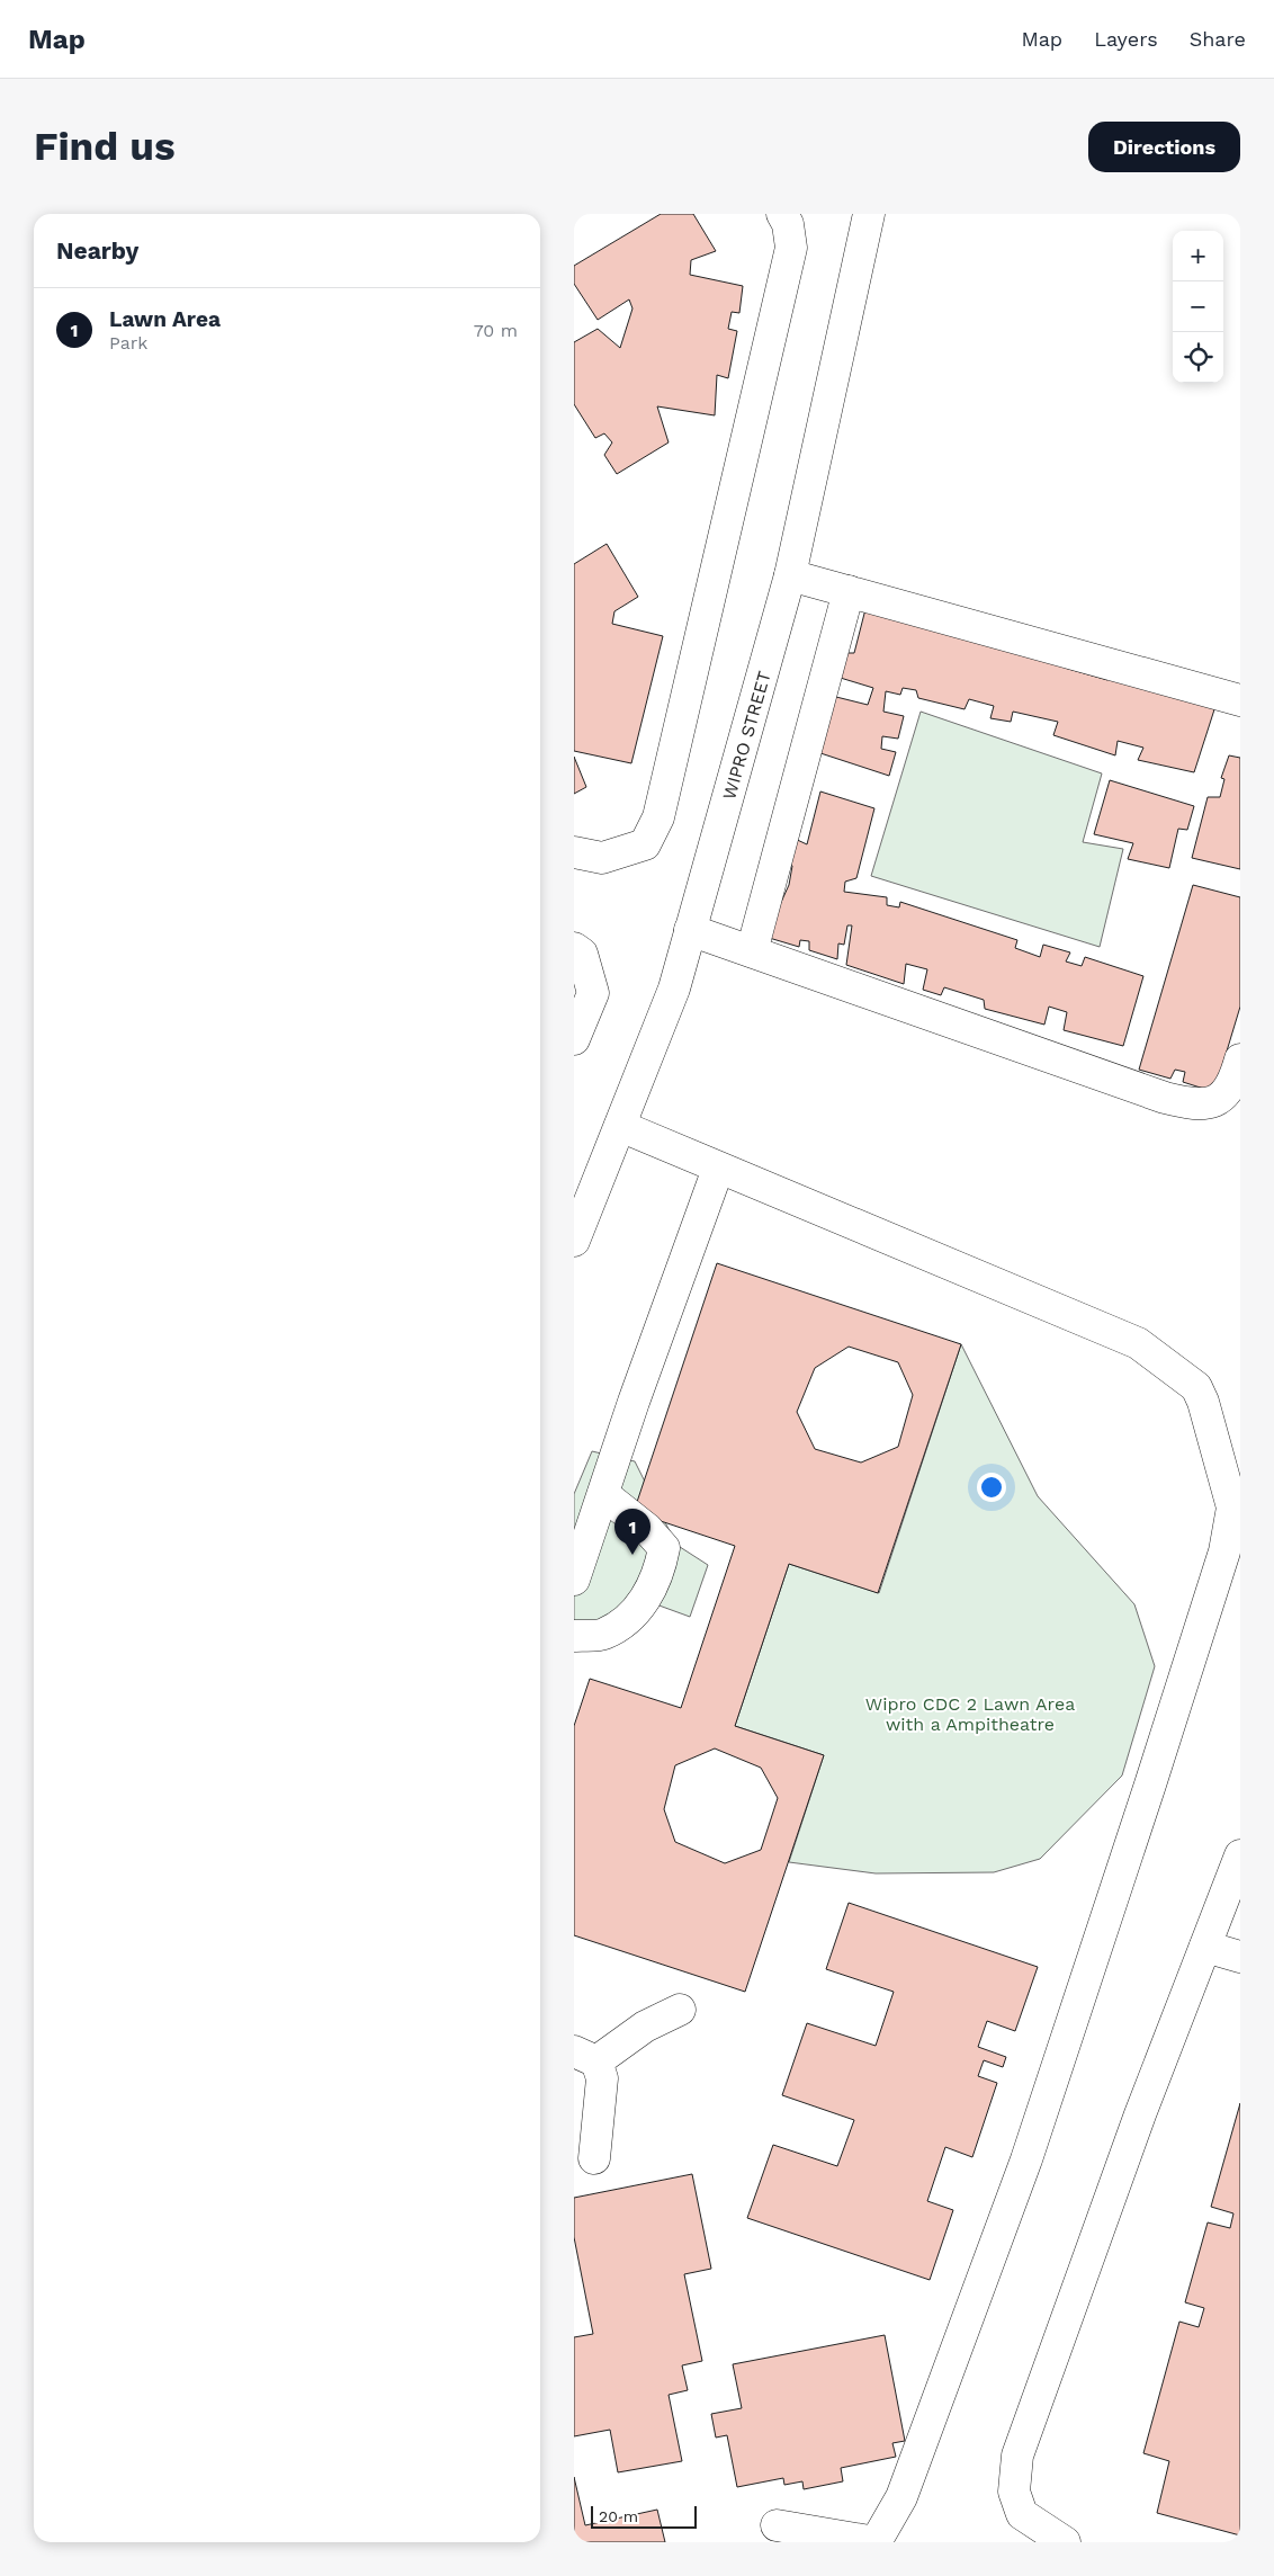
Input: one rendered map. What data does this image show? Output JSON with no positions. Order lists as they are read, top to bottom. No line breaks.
{"streets":{"street":["WIPRO STREET"]},"parks":["Wipro CDC 2 Lawn Area with a Ampitheatre"],"scale_bar":"20 m","page":{"header":"Map","nav":["Map","Layers","Share"],"buttons":"Directions","title":"Find us","heading":"Nearby","map_buttons":["+","−"],"list":[{"mark":"1","name":"Lawn Area","note":"Park","value":"70 m"}],"pins":"1","scale":"20 m"}}
